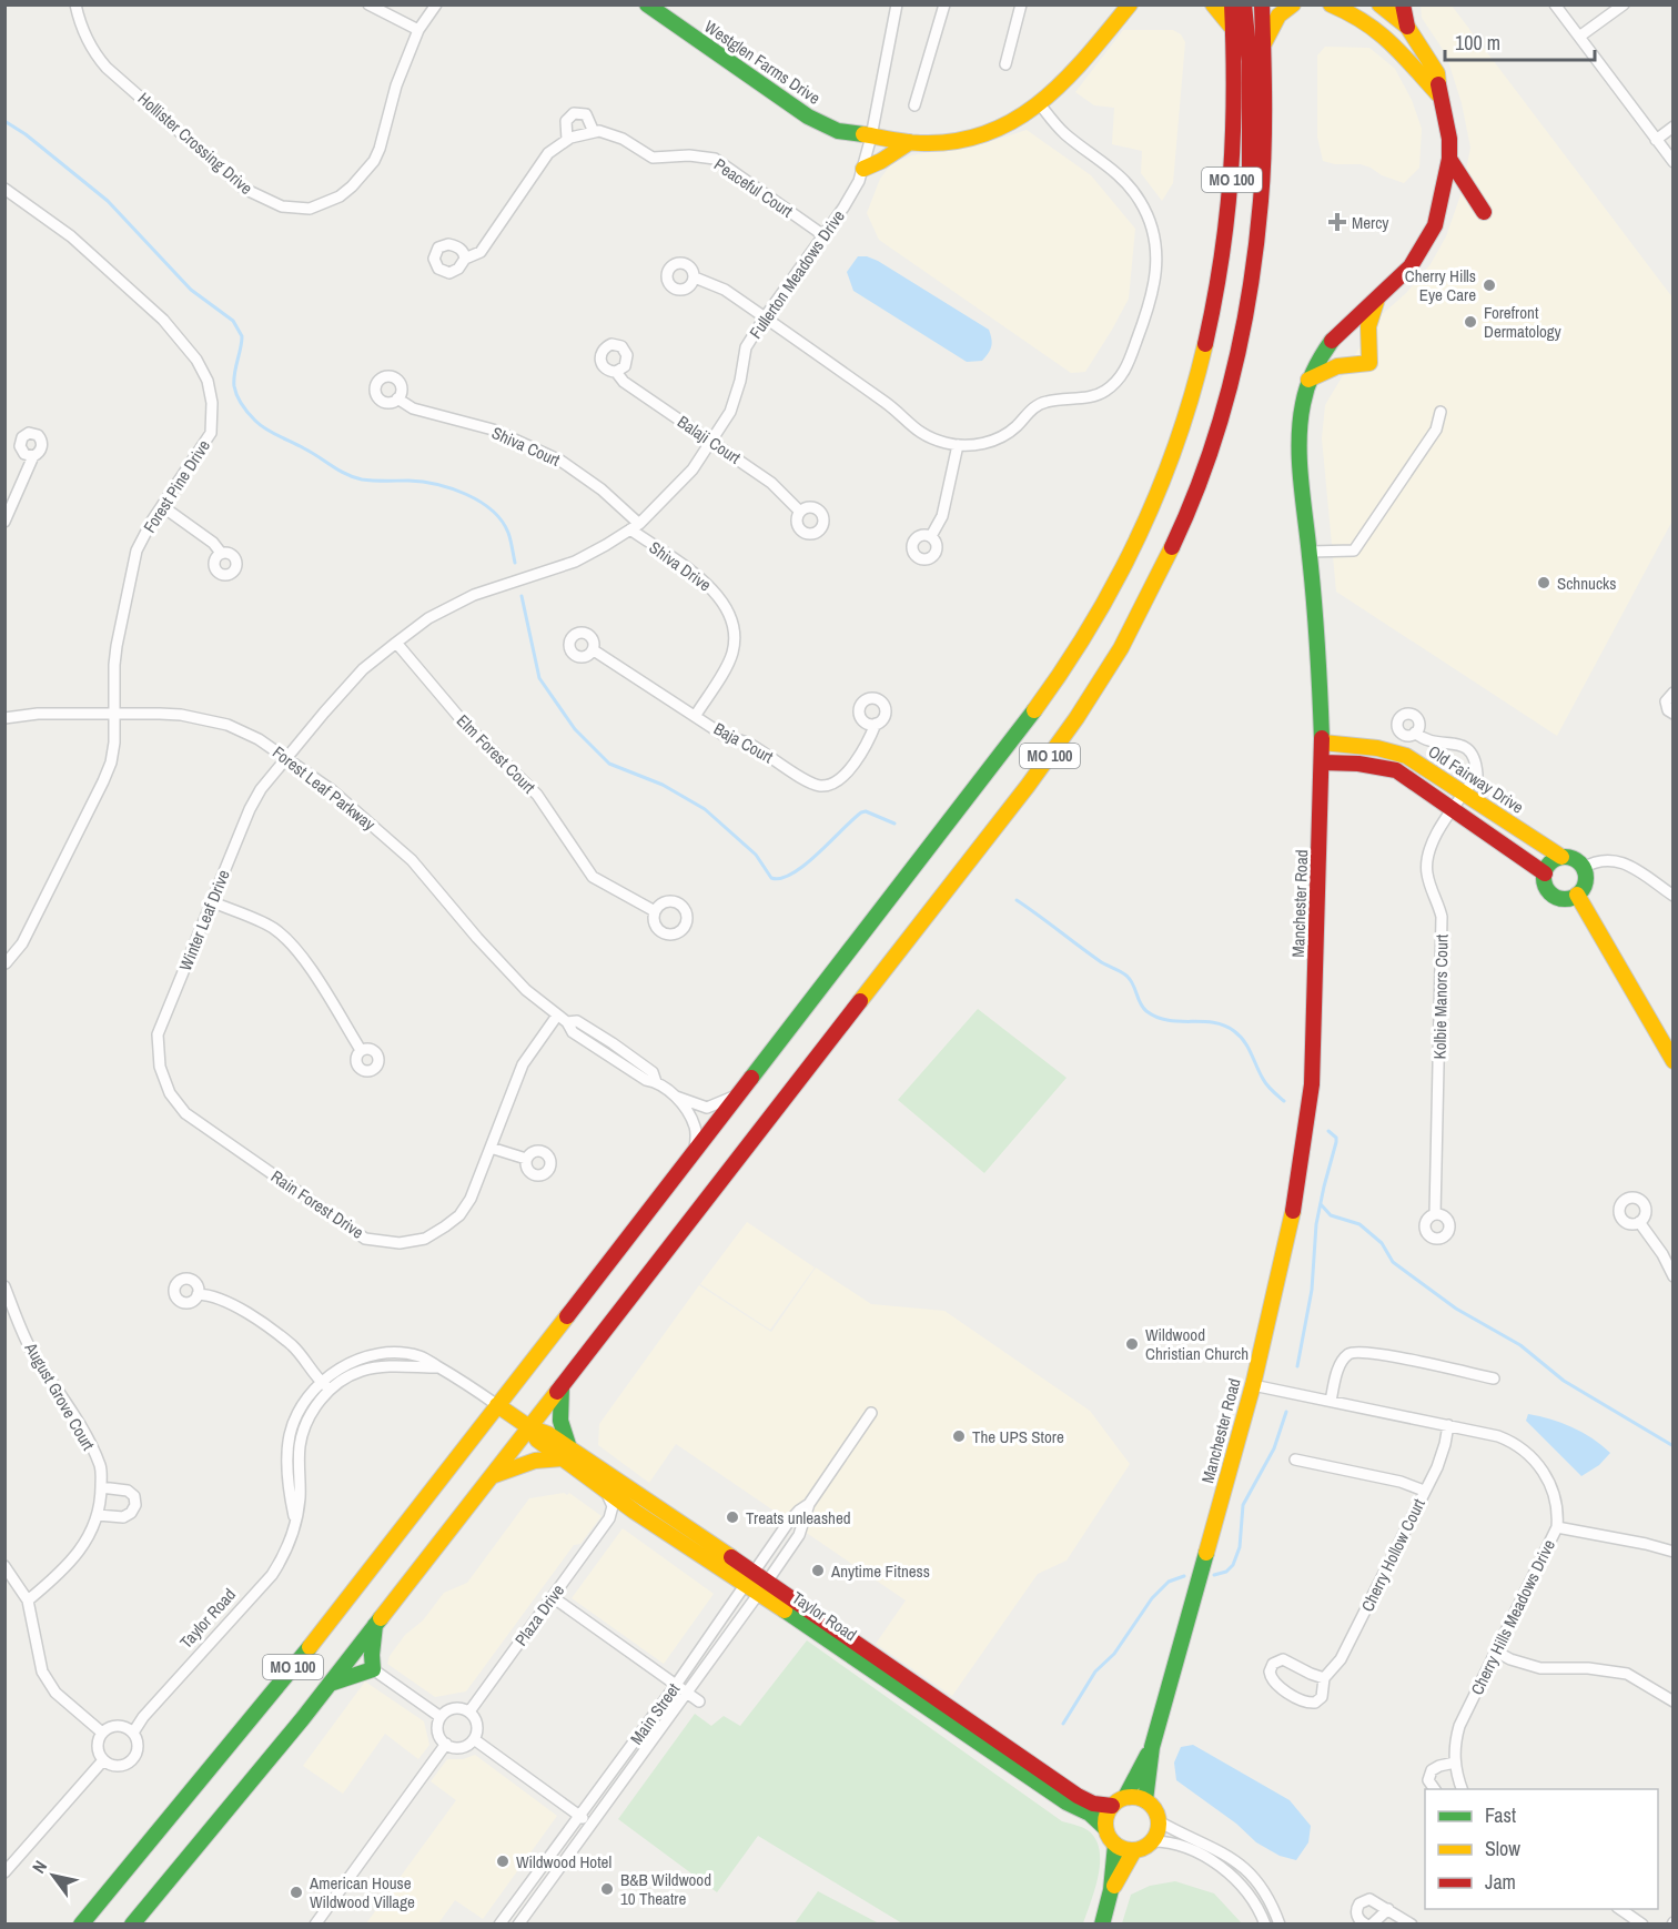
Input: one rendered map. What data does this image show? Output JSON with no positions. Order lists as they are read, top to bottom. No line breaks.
{"streets":{"main road":["Westglen Farms Drive","MO 100","Old Fairway Drive","Manchester Road","Taylor Road"],"street":["Hollister Crossing Drive","Peaceful Court","Fullerton Meadows Drive","Balaji Court","Shiva Court","Forest Pine Drive","Shiva Drive","Baja Court","Elm Forest Court","Forest Leaf Parkway","Winter Leaf Drive","Kolbie Manors Court","Rain Forest Drive","August Grove Court","Cherry Hollow Court","Plaza Drive","Cherry Hills Meadows Drive","Main Street"]},"crossings":[["Westglen Farms Drive","Fullerton Meadows Drive"],["MO 100","Forest Leaf Parkway"],["MO 100","Taylor Road"],["Peaceful Court","Fullerton Meadows Drive"],["Fullerton Meadows Drive","Balaji Court"],["Fullerton Meadows Drive","Shiva Court"],["Fullerton Meadows Drive","Shiva Drive"],["Fullerton Meadows Drive","Elm Forest Court"],["Fullerton Meadows Drive","Forest Leaf Parkway"],["Fullerton Meadows Drive","Winter Leaf Drive"],["Shiva Court","Shiva Drive"],["Forest Pine Drive","Forest Leaf Parkway"],["Shiva Drive","Baja Court"],["Old Fairway Drive","Manchester Road"],["Old Fairway Drive","Kolbie Manors Court"],["Forest Leaf Parkway","Winter Leaf Drive"],["Forest Leaf Parkway","Rain Forest Drive"],["Manchester Road","Taylor Road"],["Manchester Road","Cherry Hills Meadows Drive"],["Winter Leaf Drive","Rain Forest Drive"],["Cherry Hollow Court","Cherry Hills Meadows Drive"],["Taylor Road","Main Street"]],"places":{"health":["Mercy"],"other":["Cherry Hills Eye Care","Forefront Dermatology","Schnucks","Wildwood Christian Church","The UPS Store","Treats unleashed","Anytime Fitness","Wildwood Hotel","B&B Wildwood 10 Theatre","American House Wildwood Village"]},"legend":["Fast","Slow","Jam"],"scale_bar":"100 m","north":"top left"}
